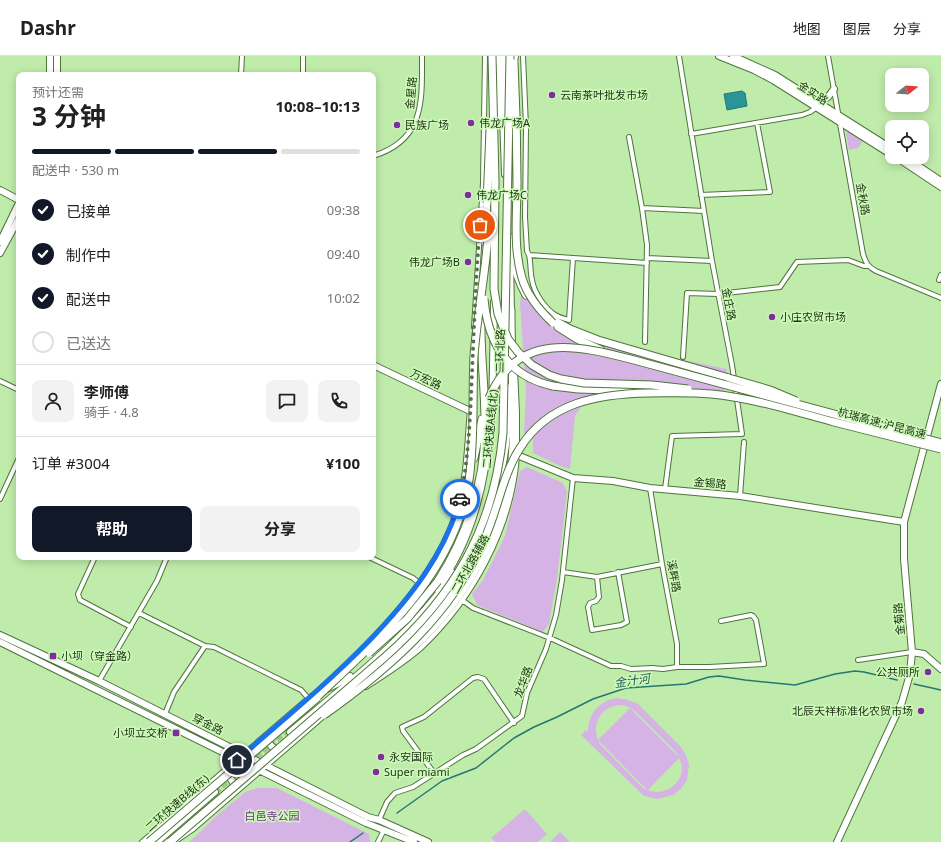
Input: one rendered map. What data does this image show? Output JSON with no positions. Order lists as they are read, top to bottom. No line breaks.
{"streets":{"highway":["杭瑞高速;沪昆高速","二环快速A线(北)","二环快速B线(东)"],"main road":["金实路","二环北路","万宏路","金锡路","二环北路辅路","金菊路","穿金路"],"street":["金星路","金秋路","金庄路","溪畔路","龙华路"]},"crossings":[["金实路","金秋路"],["金庄路","金锡路"],["二环北路","二环北路辅路"],["二环快速A线(北)","二环北路辅路"],["金锡路","二环北路辅路"],["金锡路","溪畔路"],["金锡路","金菊路"],["金锡路","龙华路"],["二环北路辅路","穿金路"],["龙华路","穿金路"]],"water":["金汁河"],"parks":["白邑寺公园"],"places":{"other":["云南茶叶批发市场","伟龙广场A","民族广场","伟龙广场C","伟龙广场B","小庄农贸市场","公共厕所","北辰天祥标准化农贸市场","永安国际","Super miami"],"transit":["小坝（穿金路）","小坝立交桥"]},"north":"right","page":{"header":"Dashr","nav":["地图","图层","分享"],"heading":["3 分钟","预计还需","10:08–10:13"],"panel":["李师傅","骑手 · 4.8","订单 #3004","¥100"],"bar":"配送中 · 530 m","list":[["已接单","09:38"],["制作中","09:40"],["配送中","10:02"],"已送达"],"buttons":["帮助","分享"]}}
